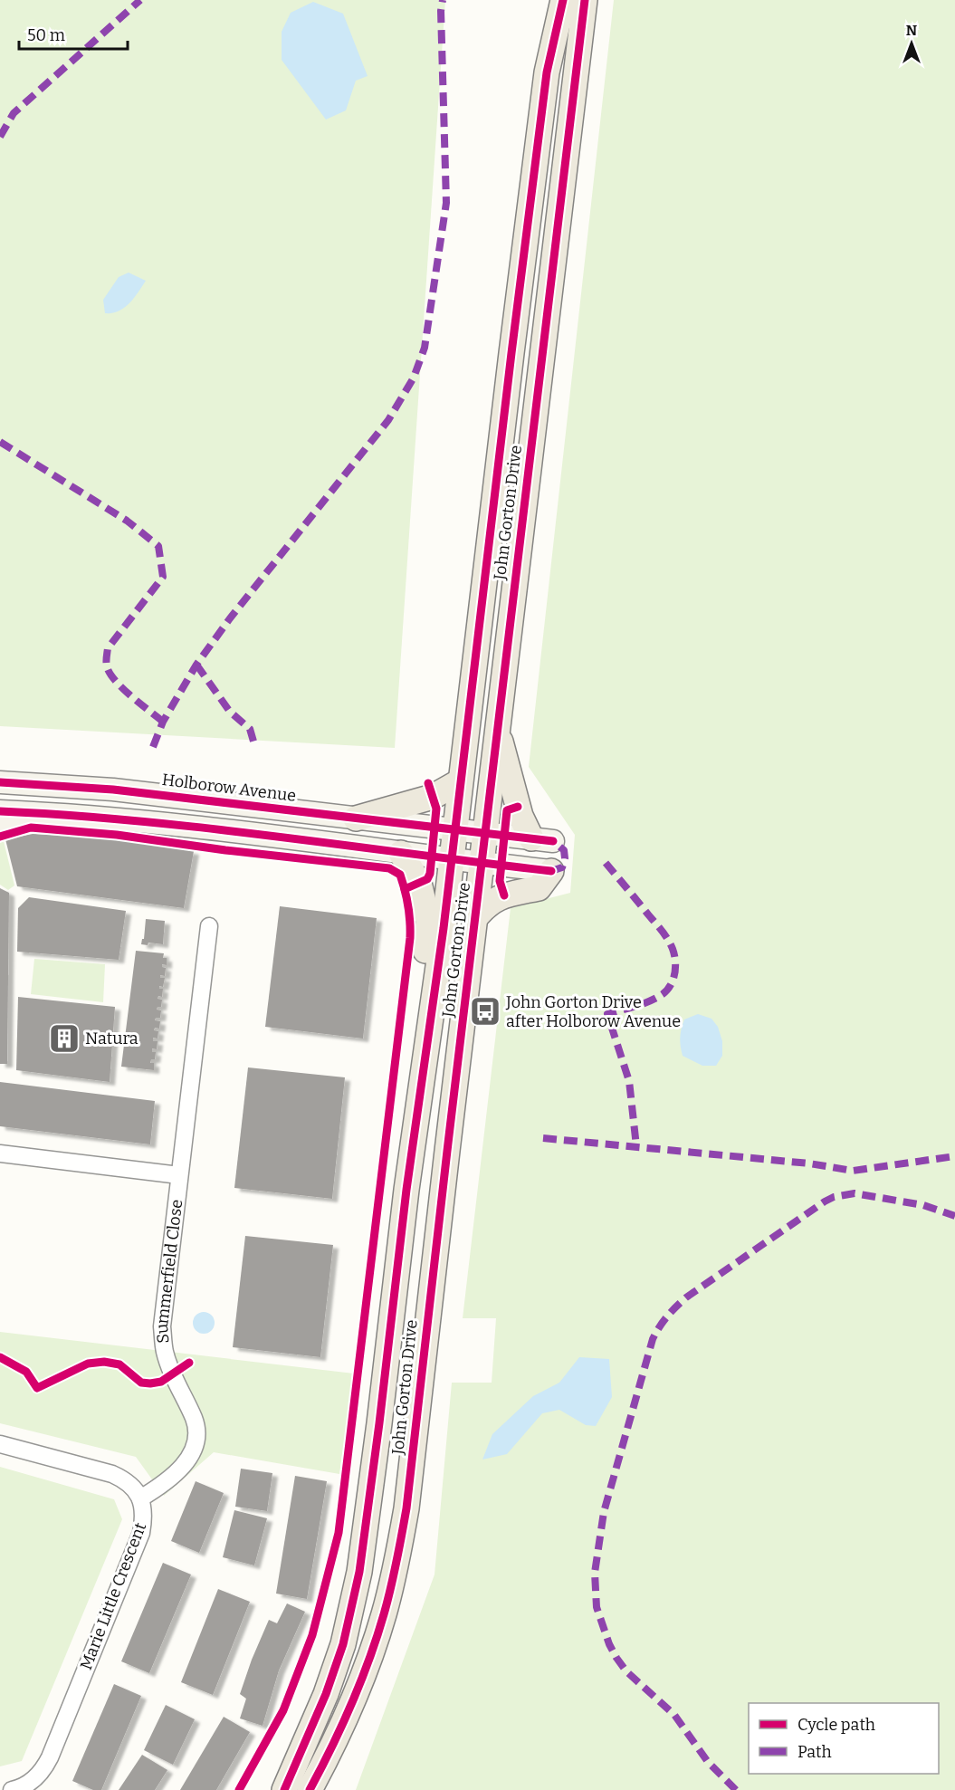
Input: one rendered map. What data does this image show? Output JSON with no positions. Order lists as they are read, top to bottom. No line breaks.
{"streets":{"main road":["John Gorton Drive","Holborow Avenue"],"street":["Summerfield Close","Marie Little Crescent"]},"crossings":[["John Gorton Drive","Holborow Avenue"],["Summerfield Close","Marie Little Crescent"]],"places":{"bus stop":["John Gorton Drive after Holborow Avenue"],"building":["Natura"]},"legend":["Cycle path","Path"],"scale_bar":"50 m","north":"top"}
